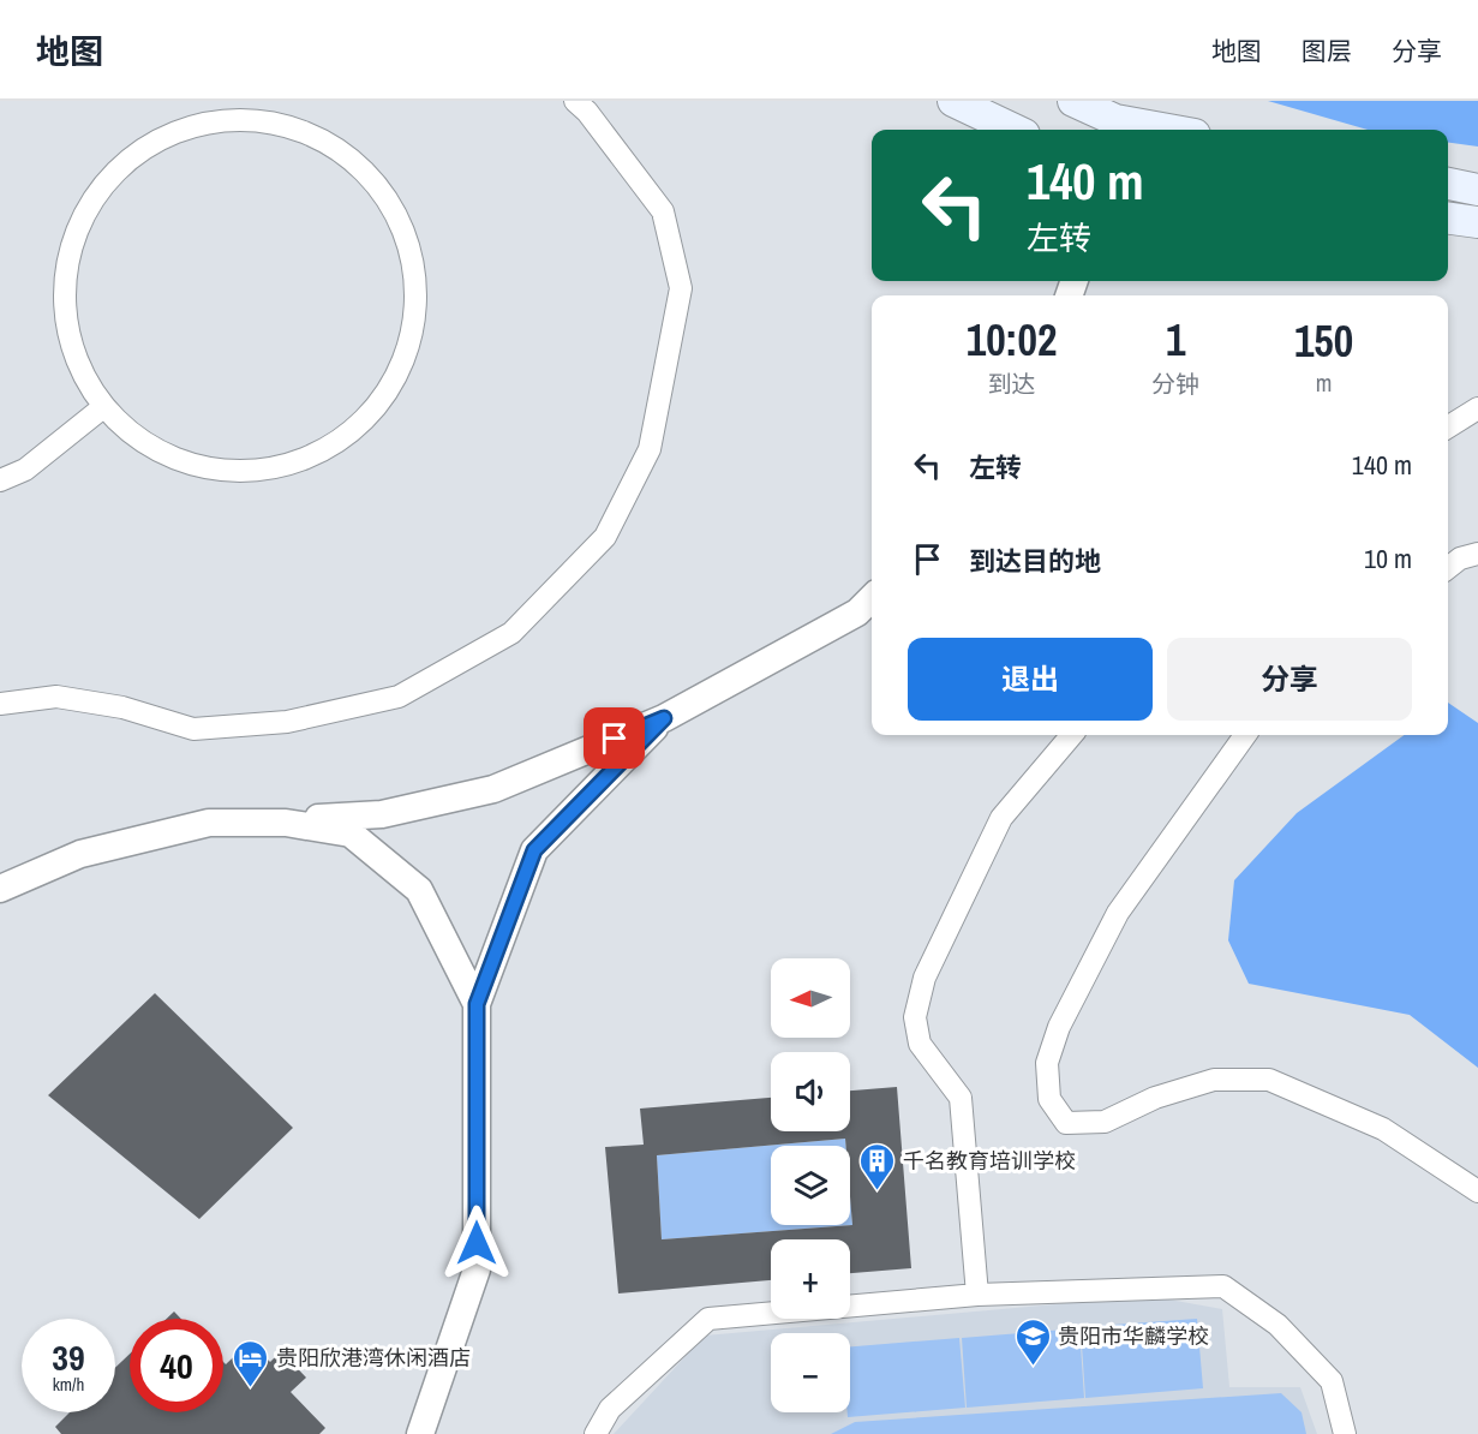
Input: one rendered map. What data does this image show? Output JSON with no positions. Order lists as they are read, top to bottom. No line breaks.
{"places":{"building":["千名教育培训学校"],"school or university":["贵阳市华麟学校"],"hotel":["贵阳欣港湾休闲酒店"]},"north":"left","page":{"header":"地图","nav":["地图","图层","分享"],"turn":["140 m","左转"],"eta":["10:02","到达","1","分钟","150","m"],"list":[{"name":"左转","value":"140 m"},{"name":"到达目的地","value":"10 m"}],"buttons":["退出","分享"],"map_buttons":["+","−"],"speed":"39 km/h","limit":"40"}}
